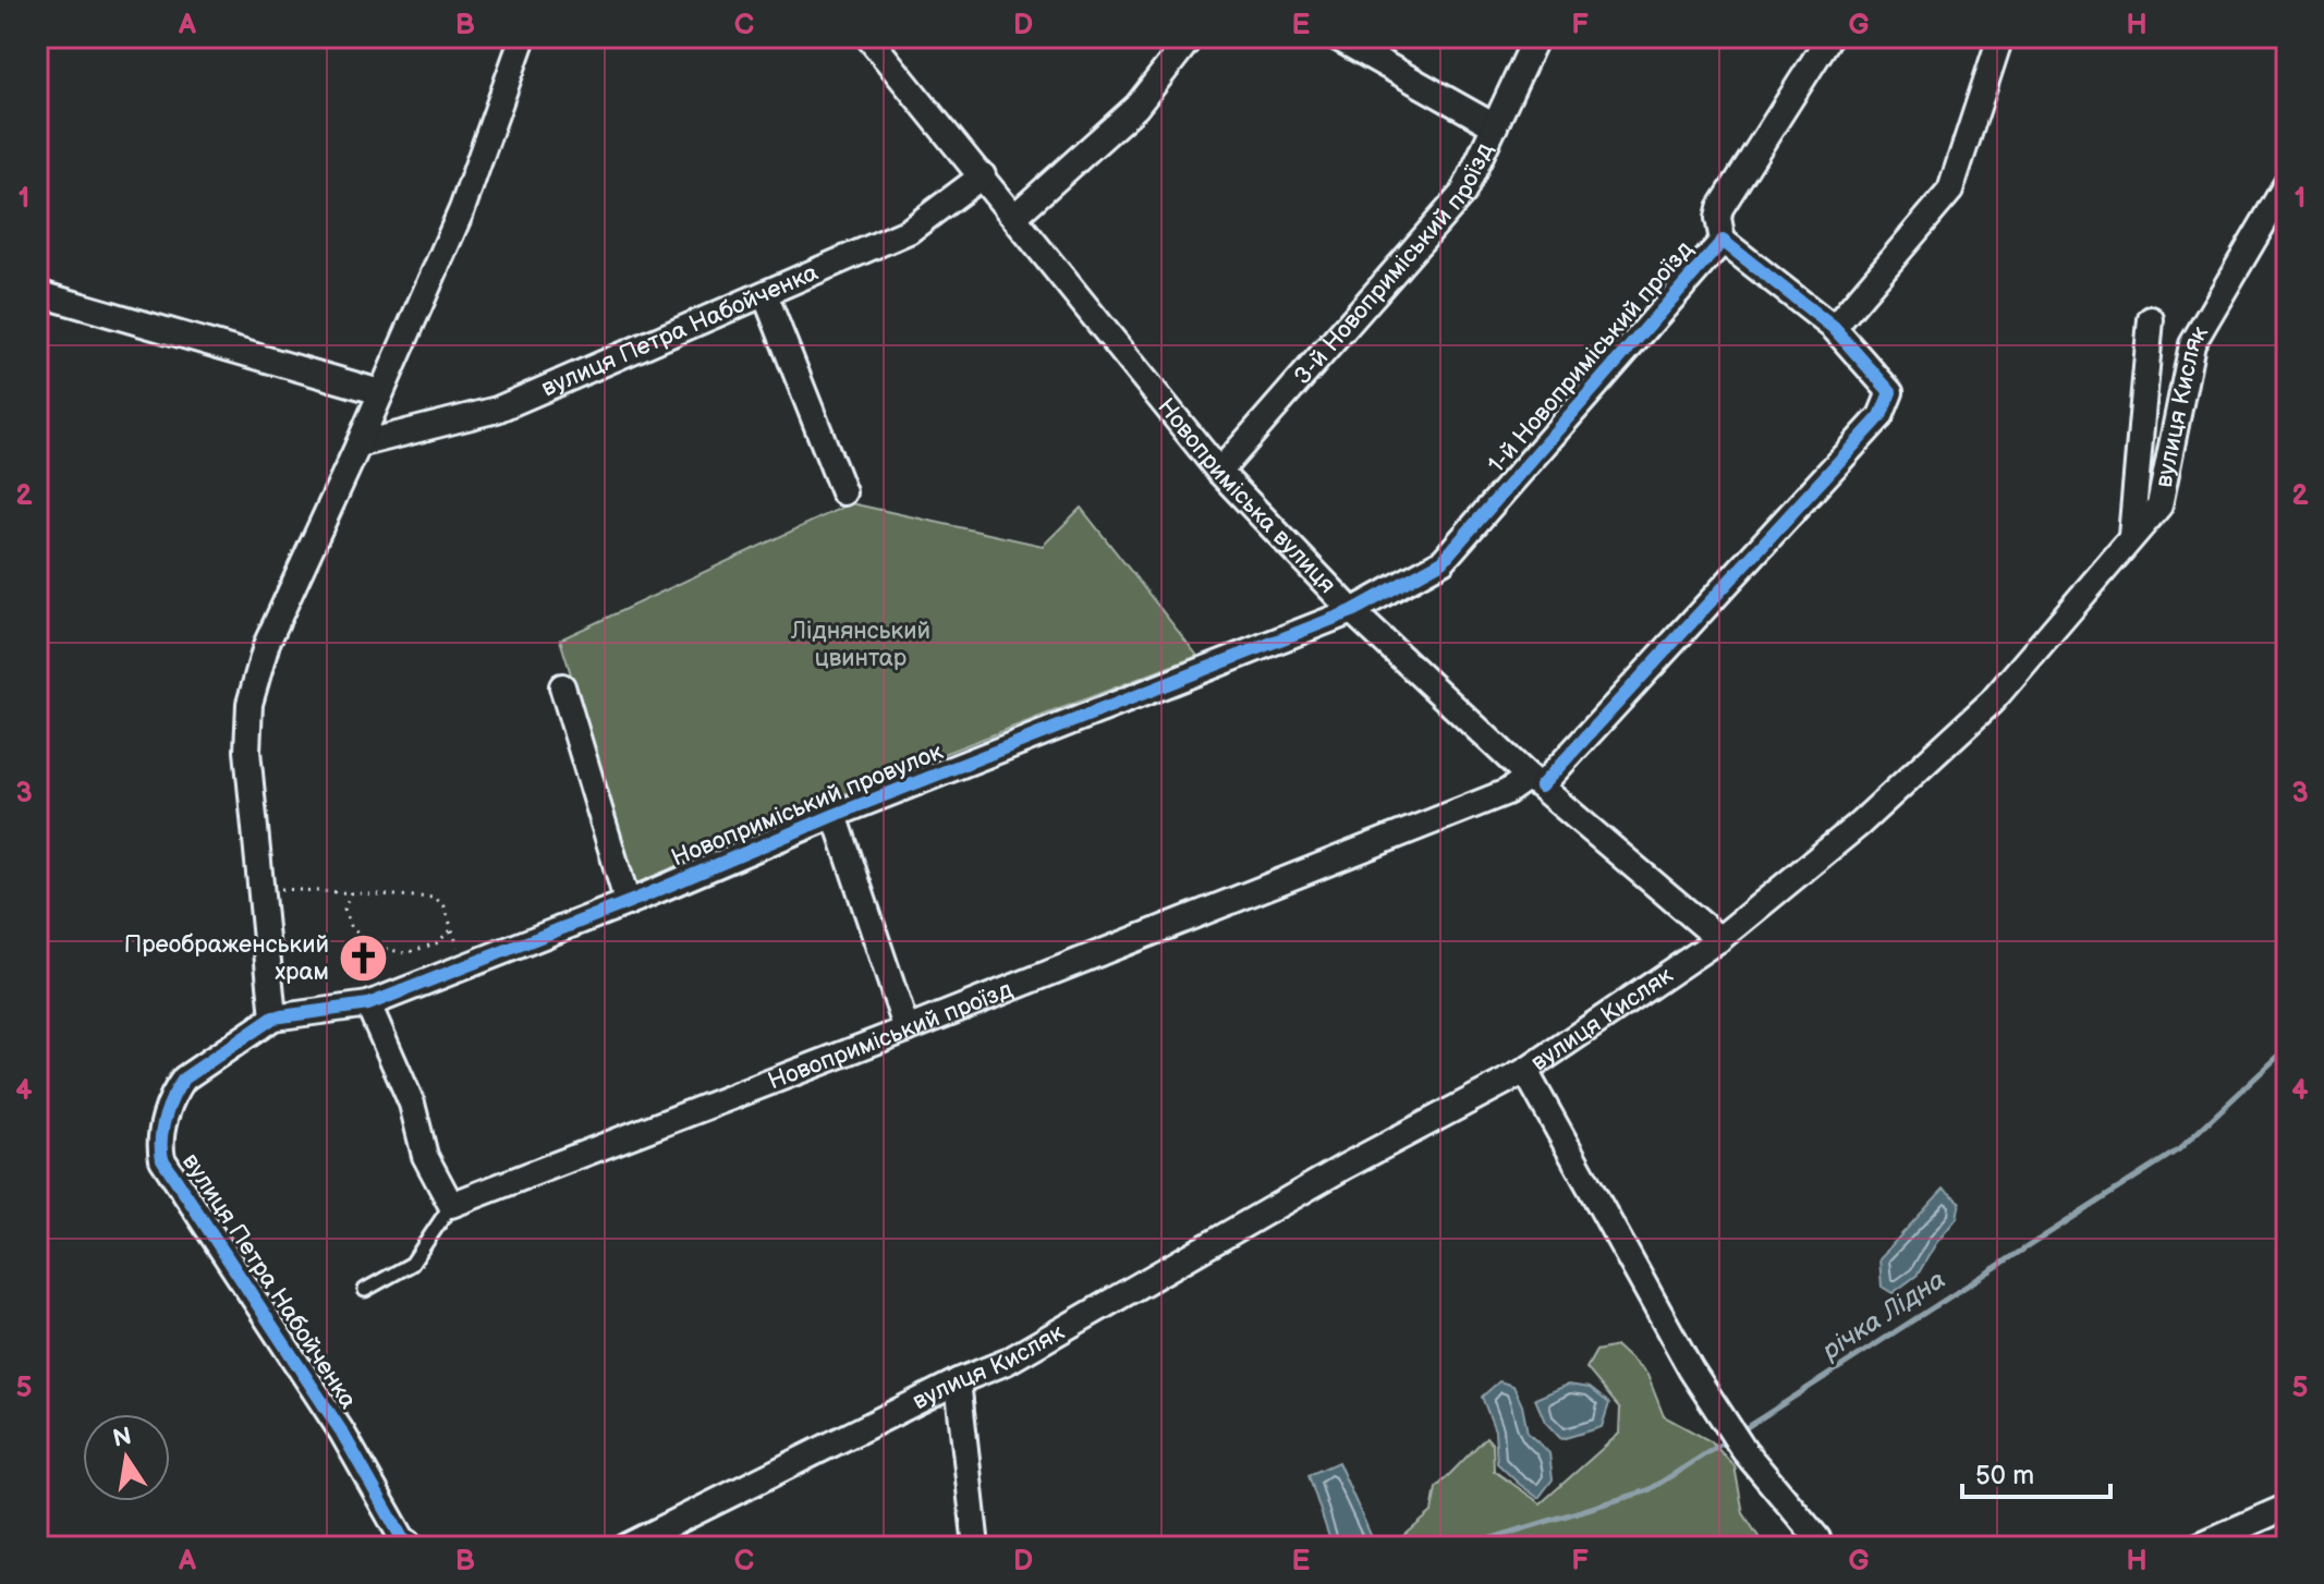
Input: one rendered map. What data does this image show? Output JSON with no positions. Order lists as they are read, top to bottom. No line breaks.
{"streets":{"street":["3-й Новоприміський проїзд","вулиця Петра Набойченка","1-й Новоприміський проїзд","вулиця Кисляк","Новоприміська вулиця","Новоприміський провулок","Новоприміський проїзд"]},"crossings":[["3-й Новоприміський проїзд","Новоприміська вулиця"],["вулиця Петра Набойченка","Новоприміська вулиця"],["вулиця Петра Набойченка","Новоприміський провулок"],["1-й Новоприміський проїзд","Новоприміська вулиця"],["1-й Новоприміський проїзд","Новоприміський провулок"],["1-й Новоприміський проїзд","Новоприміський проїзд"],["вулиця Кисляк","Новоприміська вулиця"],["Новоприміська вулиця","Новоприміський провулок"],["Новоприміська вулиця","Новоприміський проїзд"]],"water":["річка Лідна"],"parks":["Ліднянський цвинтар"],"places":{"church":["Преображенський храм"]},"scale_bar":"50 m","north":"top","grid":{"columns":["A","B","C","D","E","F","G","H"],"rows":["1","2","3","4","5"]}}
